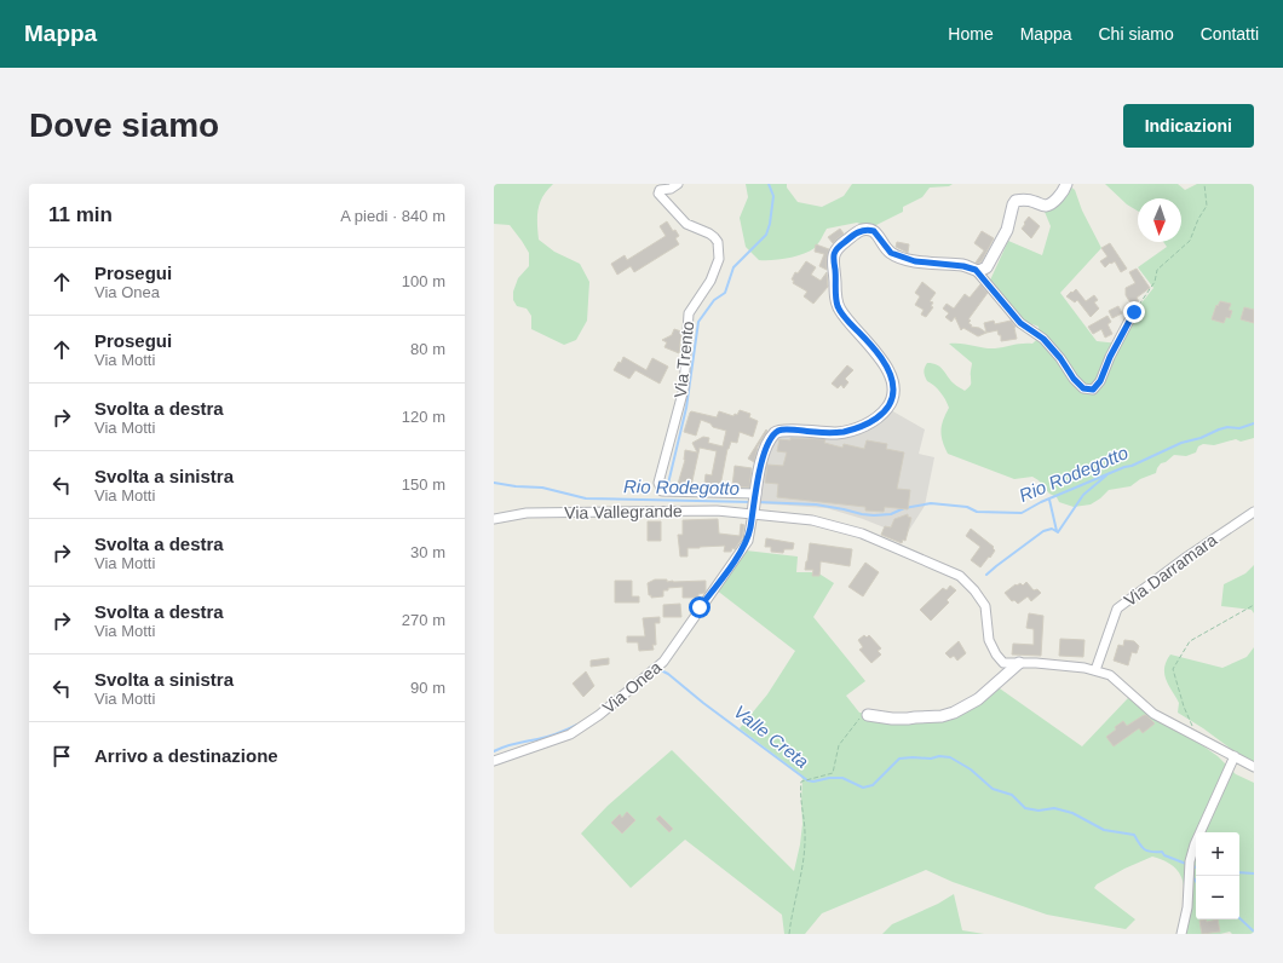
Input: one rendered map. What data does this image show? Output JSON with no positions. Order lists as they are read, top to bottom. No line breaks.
{"streets":{"street":["Via Trento","Via Vallegrande","Via Darramara","Via Onea"]},"crossings":[["Via Trento","Via Vallegrande"],["Via Trento","Via Onea"],["Via Vallegrande","Via Onea"]],"water":["Rio Rodegotto","Valle Creta"],"north":"bottom","page":{"header":"Mappa","nav":["Home","Mappa","Chi siamo","Contatti"],"buttons":"Indicazioni","title":"Dove siamo","heading":["11 min","A piedi · 840 m"],"list":[["Prosegui","Via Onea","100 m"],["Prosegui","Via Motti","80 m"],["Svolta a destra","Via Motti","120 m"],["Svolta a sinistra","Via Motti","150 m"],["Svolta a destra","Via Motti","30 m"],["Svolta a destra","Via Motti","270 m"],["Svolta a sinistra","Via Motti","90 m"],"Arrivo a destinazione"],"map_buttons":["+","−"]}}
